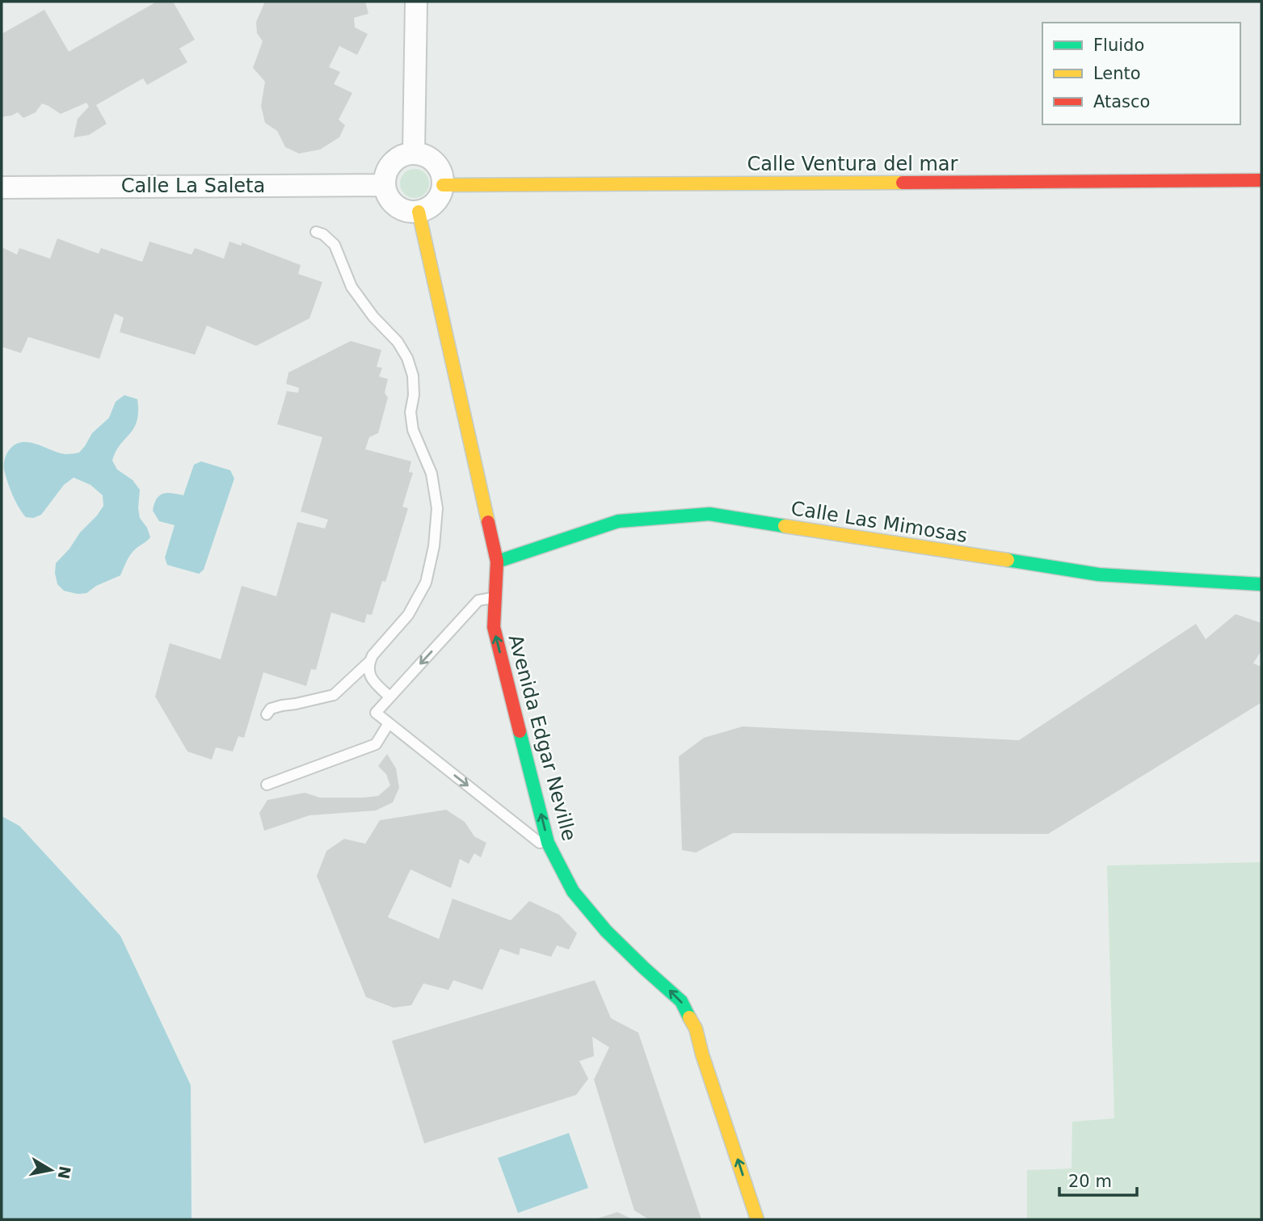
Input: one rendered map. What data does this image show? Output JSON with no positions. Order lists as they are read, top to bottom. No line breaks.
{"streets":{"street":["Calle Ventura del mar","Calle La Saleta","Calle Las Mimosas","Avenida Edgar Neville"]},"crossings":[["Calle Ventura del mar","Calle La Saleta"],["Calle Ventura del mar","Avenida Edgar Neville"],["Calle La Saleta","Avenida Edgar Neville"],["Calle Las Mimosas","Avenida Edgar Neville"]],"one_way":["Avenida Edgar Neville"],"legend":["Fluido","Lento","Atasco"],"scale_bar":"20 m","north":"right"}
